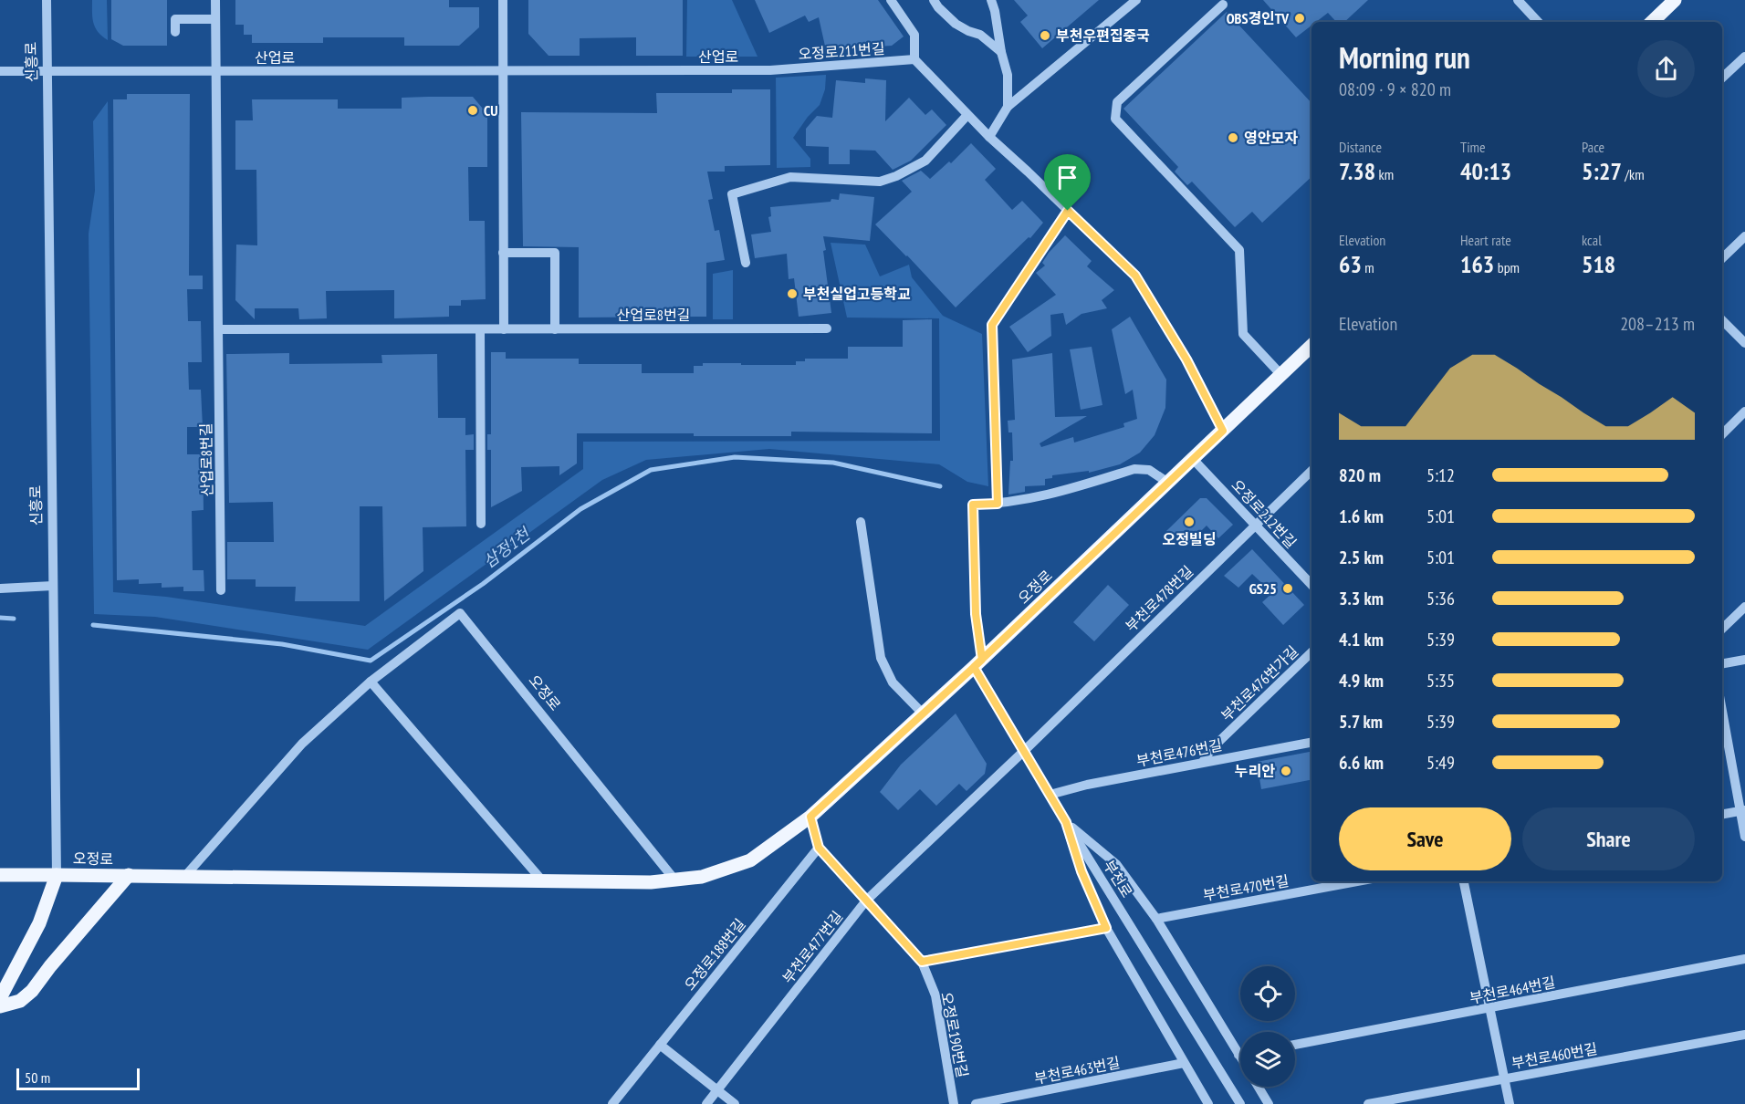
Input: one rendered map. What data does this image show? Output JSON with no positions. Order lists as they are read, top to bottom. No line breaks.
{"streets":{"main road":["신흥로","오정로"],"street":["오정로211번길","산업로","산업로8번길","오정로212번길","부천로478번길","부천로476번가길","부천로476번길","부천로","부천로470번길","부천로477번길","오정로188번길","부천로464번길","오정로190번길","부천로460번길","부천로463번길"]},"crossings":[["오정로211번길","산업로"],["산업로","신흥로"],["산업로","산업로8번길"],["신흥로","오정로"],["오정로212번길","오정로"],["오정로212번길","부천로478번길"],["오정로","부천로"],["부천로478번길","부천로"],["부천로478번길","부천로477번길"],["부천로476번가길","부천로476번길"],["부천로476번길","부천로"],["부천로","부천로477번길"],["부천로477번길","오정로190번길"],["오정로188번길","오정로190번길"]],"water":["삼정1천"],"places":["OBS경인TV","부천우편집중국","CU","영안모자","부천실업고등학교","오정빌딩","GS25","누리안"],"scale_bar":"50 m","page":{"heading":["Morning run","08:09 · 9 × 820 m"],"stats":[["Distance","7.38 km"],["Time","40:13"],["Pace","5:27 /km"],["Elevation","63 m"],["Heart rate","163 bpm"],["kcal","518"]],"chart":["Elevation","208–213 m"],"list":[{"name":"820 m","note":"5:12"},{"name":"1.6 km","note":"5:01"},{"name":"2.5 km","note":"5:01"},{"name":"3.3 km","note":"5:36"},{"name":"4.1 km","note":"5:39"},{"name":"4.9 km","note":"5:35"},{"name":"5.7 km","note":"5:39"},{"name":"6.6 km","note":"5:49"}],"buttons":["Save","Share"],"scale":"50 m"}}
